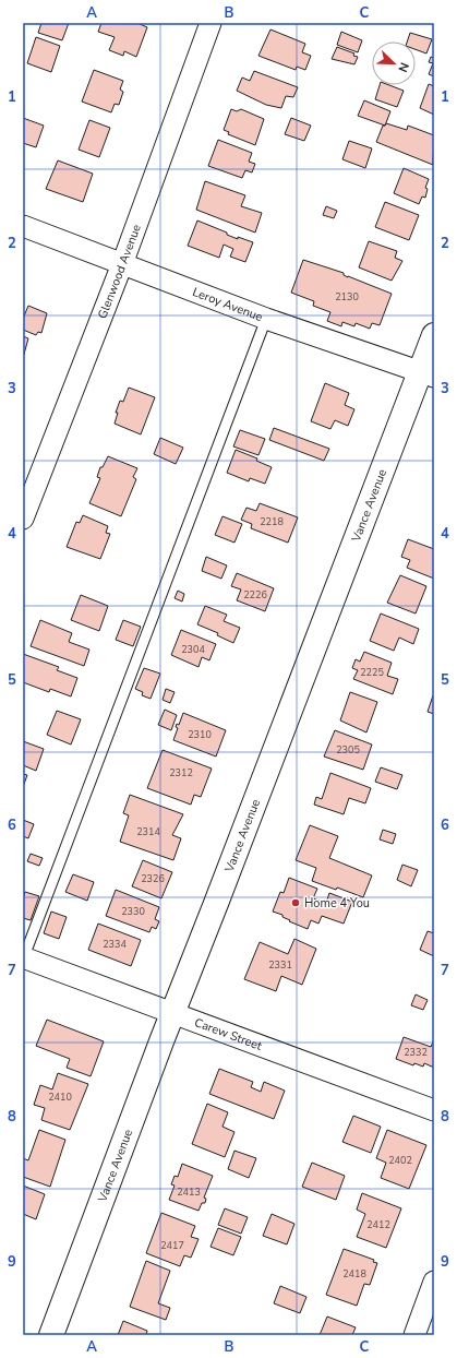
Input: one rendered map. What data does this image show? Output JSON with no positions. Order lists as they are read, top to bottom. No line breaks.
{"streets":{"street":["Glenwood Avenue","Leroy Avenue","Vance Avenue","Carew Street"]},"crossings":[["Glenwood Avenue","Leroy Avenue"],["Leroy Avenue","Vance Avenue"],["Vance Avenue","Carew Street"]],"places":["Home 4 You"],"house_numbers":["2130","2218","2226","2304","2225","2310","2305","2312","2314","2326","2330","2334","2331","2332","2410","2402","2413","2412","2417","2418"],"north":"bottom right","grid":{"columns":["A","B","C"],"rows":["1","2","3","4","5","6","7","8","9"]}}
